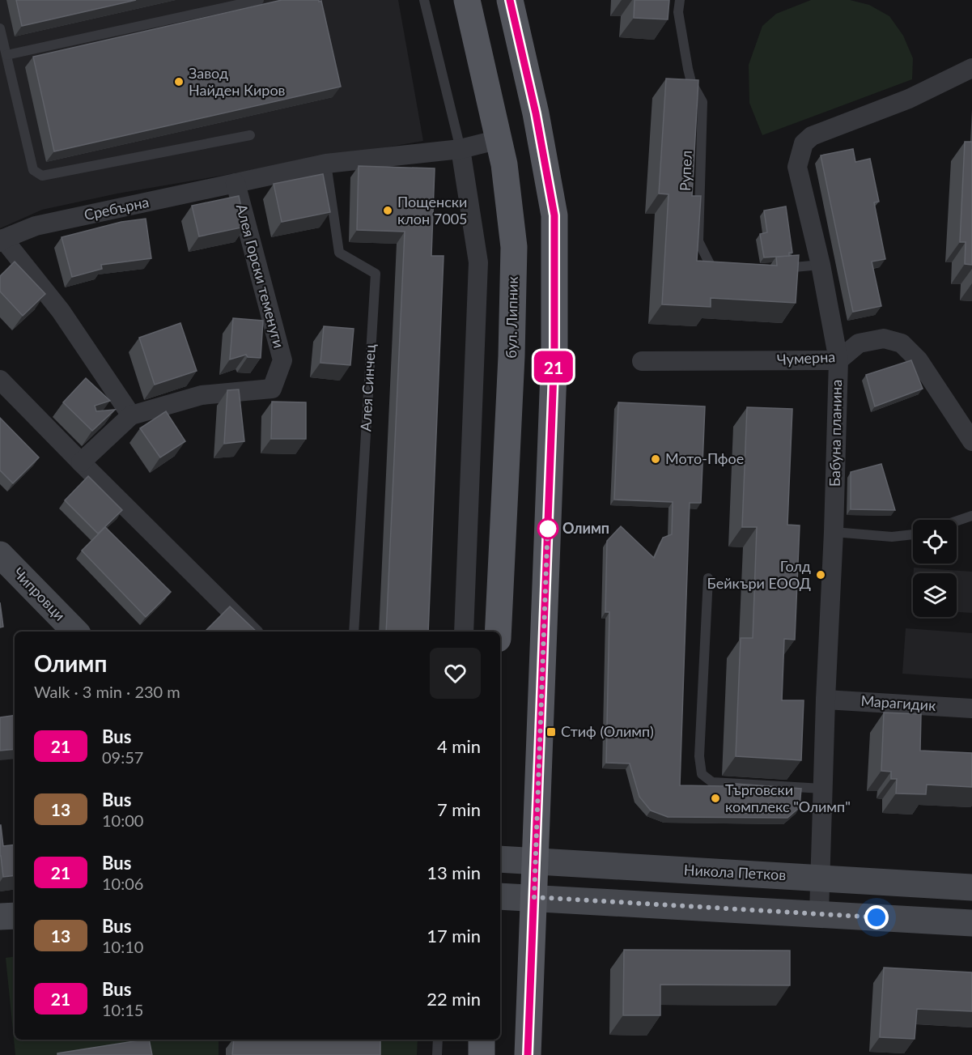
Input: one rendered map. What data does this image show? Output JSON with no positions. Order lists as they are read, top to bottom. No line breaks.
{"streets":{"main road":["бул. Липник","Чипровци","Никола Петков"],"street":["Сребърна","Алея Горски теменуги","Чумерна","Бабуна планина","Марагидик"],"lane":["Рупел","Алея Синчец"]},"crossings":[["Сребърна","Алея Горски теменуги"],["Сребърна","бул. Липник"],["Сребърна","Алея Синчец"],["Чумерна","Бабуна планина"],["Бабуна планина","Марагидик"],["Бабуна планина","Никола Петков"]],"places":{"other":["Завод Найден Киров","Пощенски клон 7005","Мото-Пфое","Олимп","Голд Бейкъри ЕООД","Търговски комплекс \"Олимп\""],"transit":["Стиф (Олимп)"]},"lines":["bus line 21"],"page":{"on_map":"21","heading":["Олимп","Walk · 3 min · 230 m"],"list":[{"mark":"21","name":"Bus","note":"09:57","value":"4 min"},{"mark":"13","name":"Bus","note":"10:00","value":"7 min"},{"mark":"21","name":"Bus","note":"10:06","value":"13 min"},{"mark":"13","name":"Bus","note":"10:10","value":"17 min"},{"mark":"21","name":"Bus","note":"10:15","value":"22 min"}]}}
